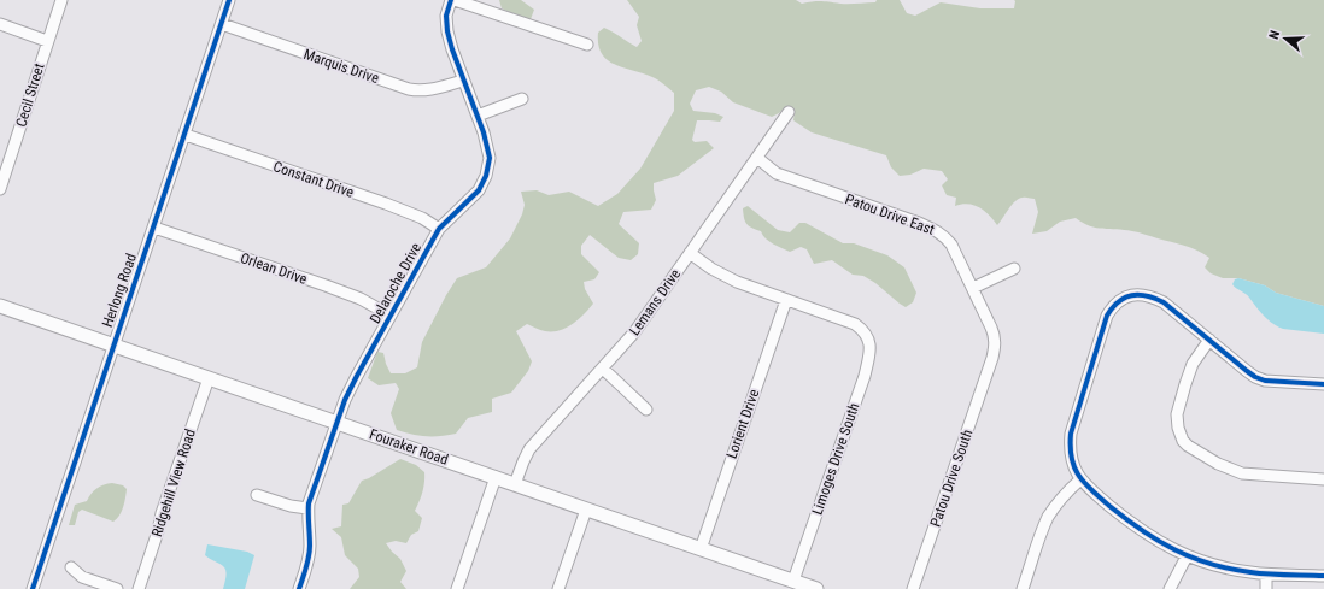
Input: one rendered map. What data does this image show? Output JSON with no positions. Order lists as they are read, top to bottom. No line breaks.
{"streets":{"main road":["Fouraker Road"],"street":["Marquis Drive","Cecil Street","Constant Drive","Patou Drive East","Orlean Drive","Delaroche Drive","Herlong Road","Lemans Drive","Lorient Drive","Limoges Drive South","Patou Drive South","Ridgehill View Road"]},"crossings":[["Marquis Drive","Delaroche Drive"],["Marquis Drive","Herlong Road"],["Constant Drive","Delaroche Drive"],["Constant Drive","Herlong Road"],["Patou Drive East","Lemans Drive"],["Patou Drive East","Patou Drive South"],["Orlean Drive","Delaroche Drive"],["Orlean Drive","Herlong Road"],["Delaroche Drive","Fouraker Road"],["Herlong Road","Fouraker Road"],["Lemans Drive","Fouraker Road"],["Lorient Drive","Fouraker Road"],["Lorient Drive","Limoges Drive South"],["Fouraker Road","Limoges Drive South"],["Fouraker Road","Ridgehill View Road"]],"north":"left"}
